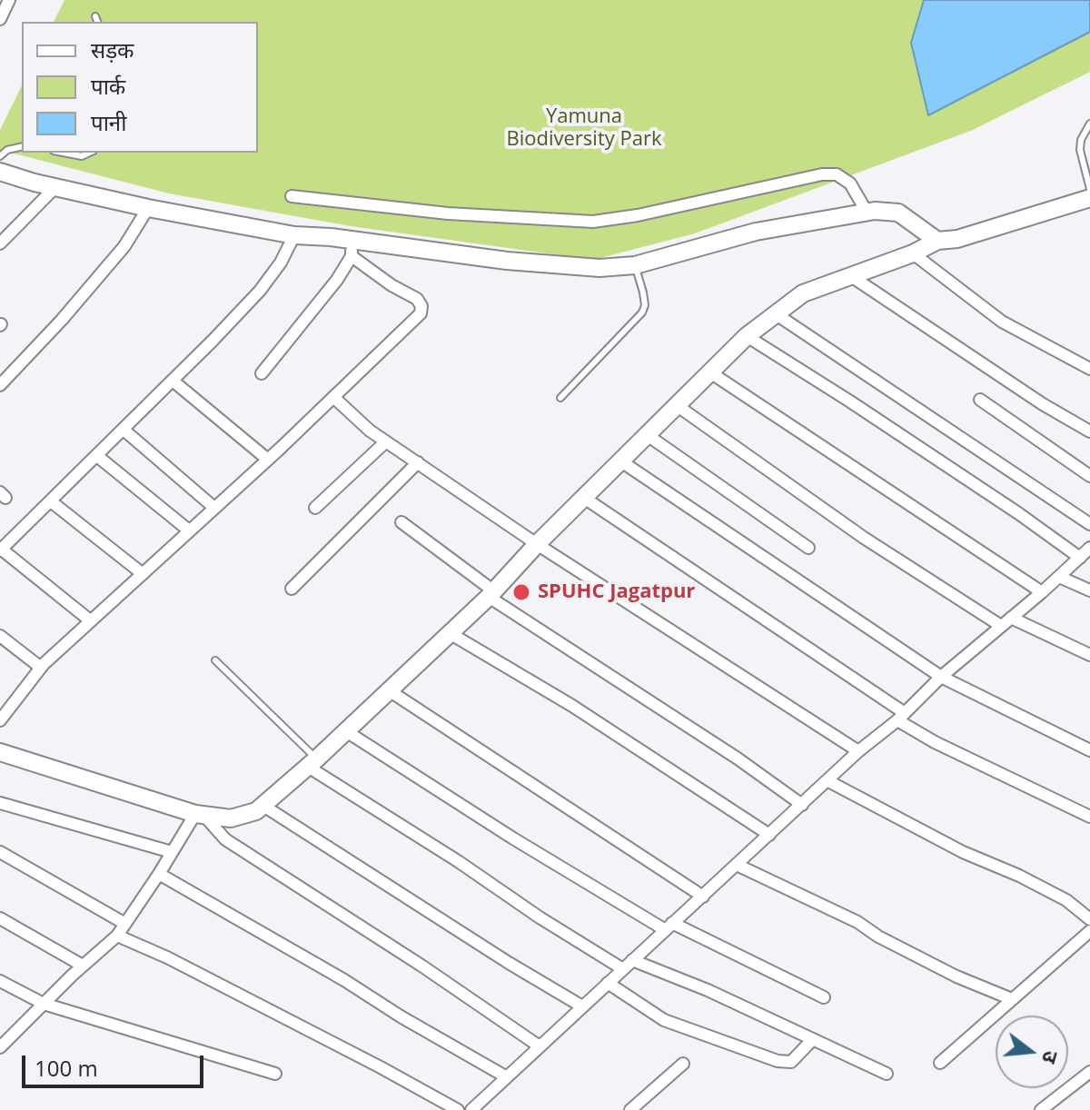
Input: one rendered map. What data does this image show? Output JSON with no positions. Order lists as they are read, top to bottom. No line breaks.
{"parks":["Yamuna Biodiversity Park"],"places":["SPUHC Jagatpur"],"legend":["सड़क","पार्क","पानी"],"scale_bar":"100 m","north":"right"}
